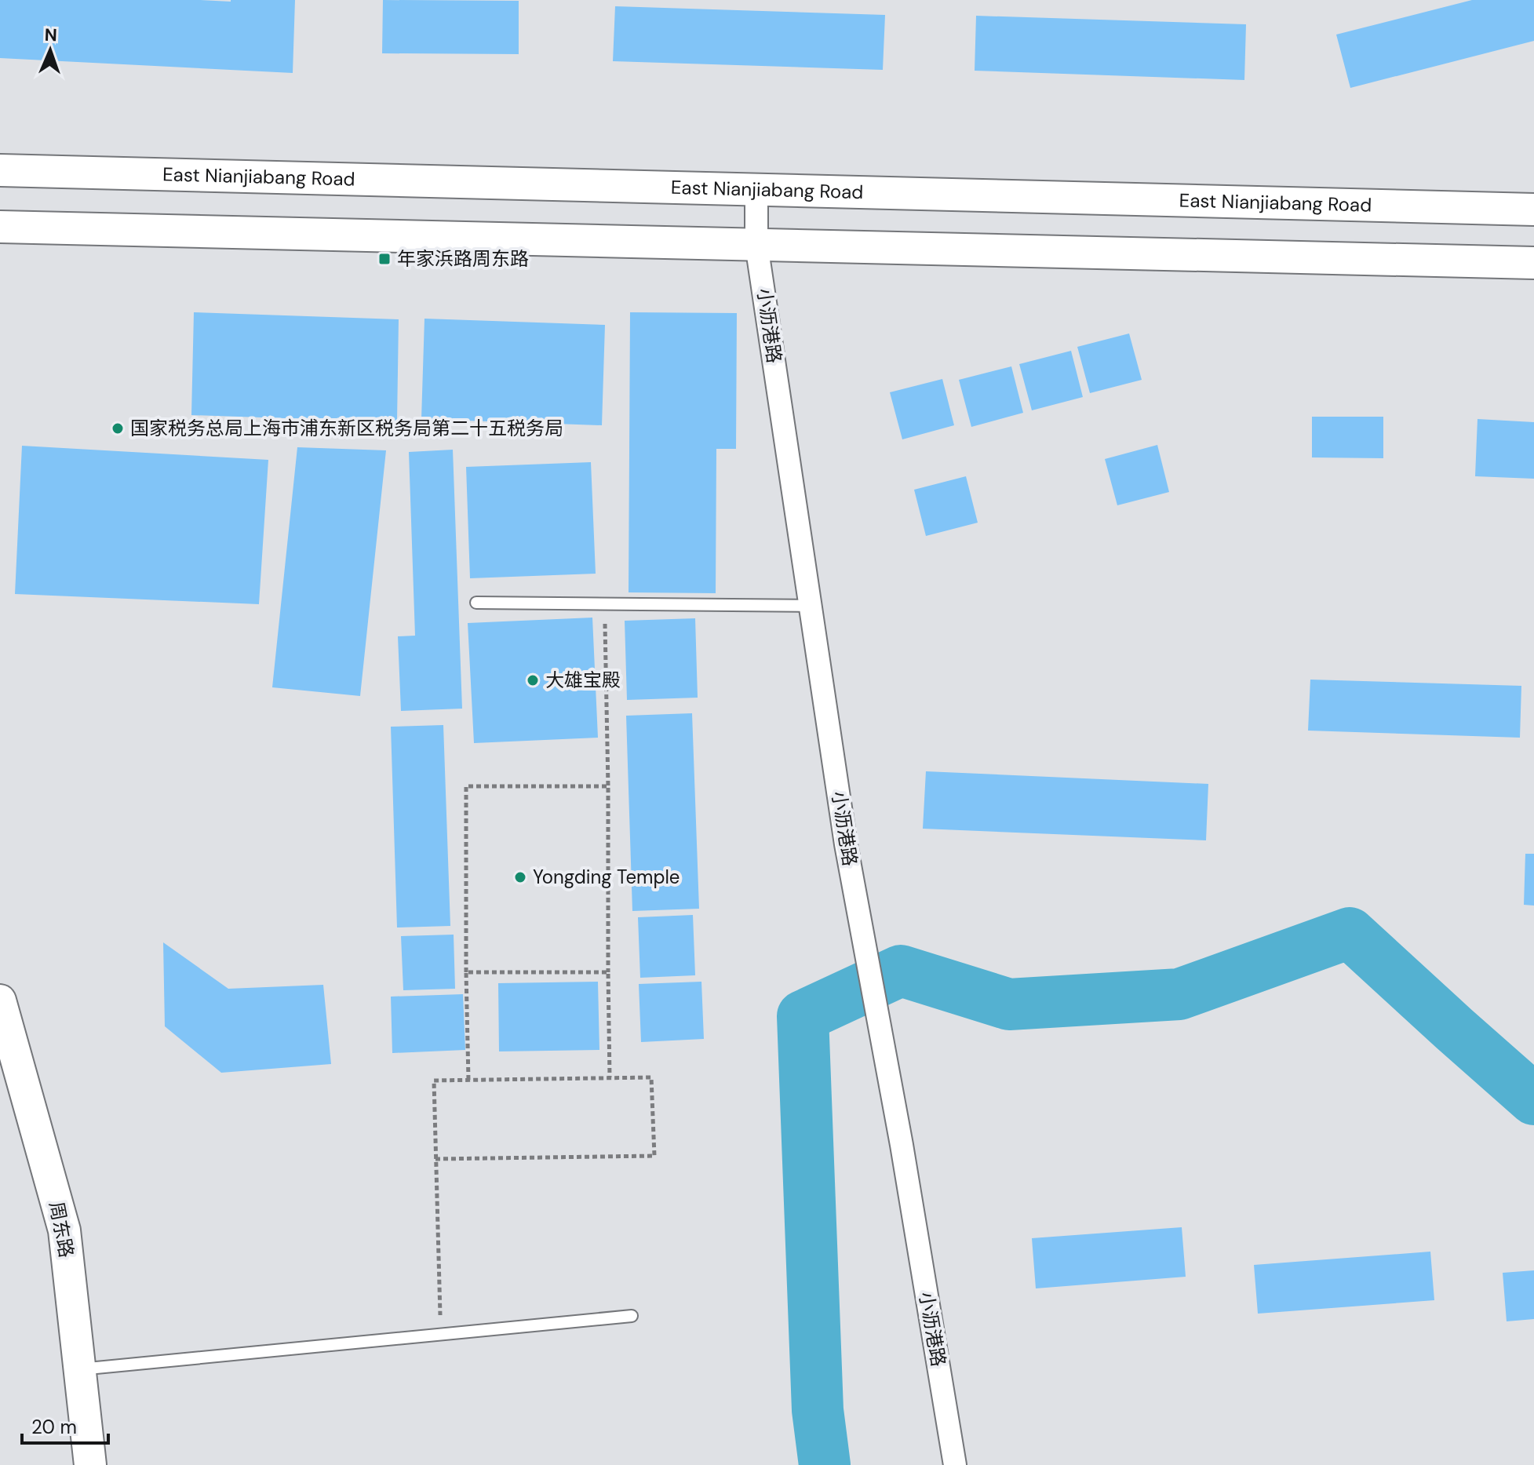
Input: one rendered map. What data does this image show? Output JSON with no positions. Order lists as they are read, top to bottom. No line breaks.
{"streets":{"main road":["East Nianjiabang Road","周东路"],"street":["小沥港路"]},"crossings":[["East Nianjiabang Road","小沥港路"]],"places":{"transit":["年家浜路周东路"],"other":["国家税务总局上海市浦东新区税务局第二十五税务局","大雄宝殿","Yongding Temple"]},"scale_bar":"20 m","north":"top"}
